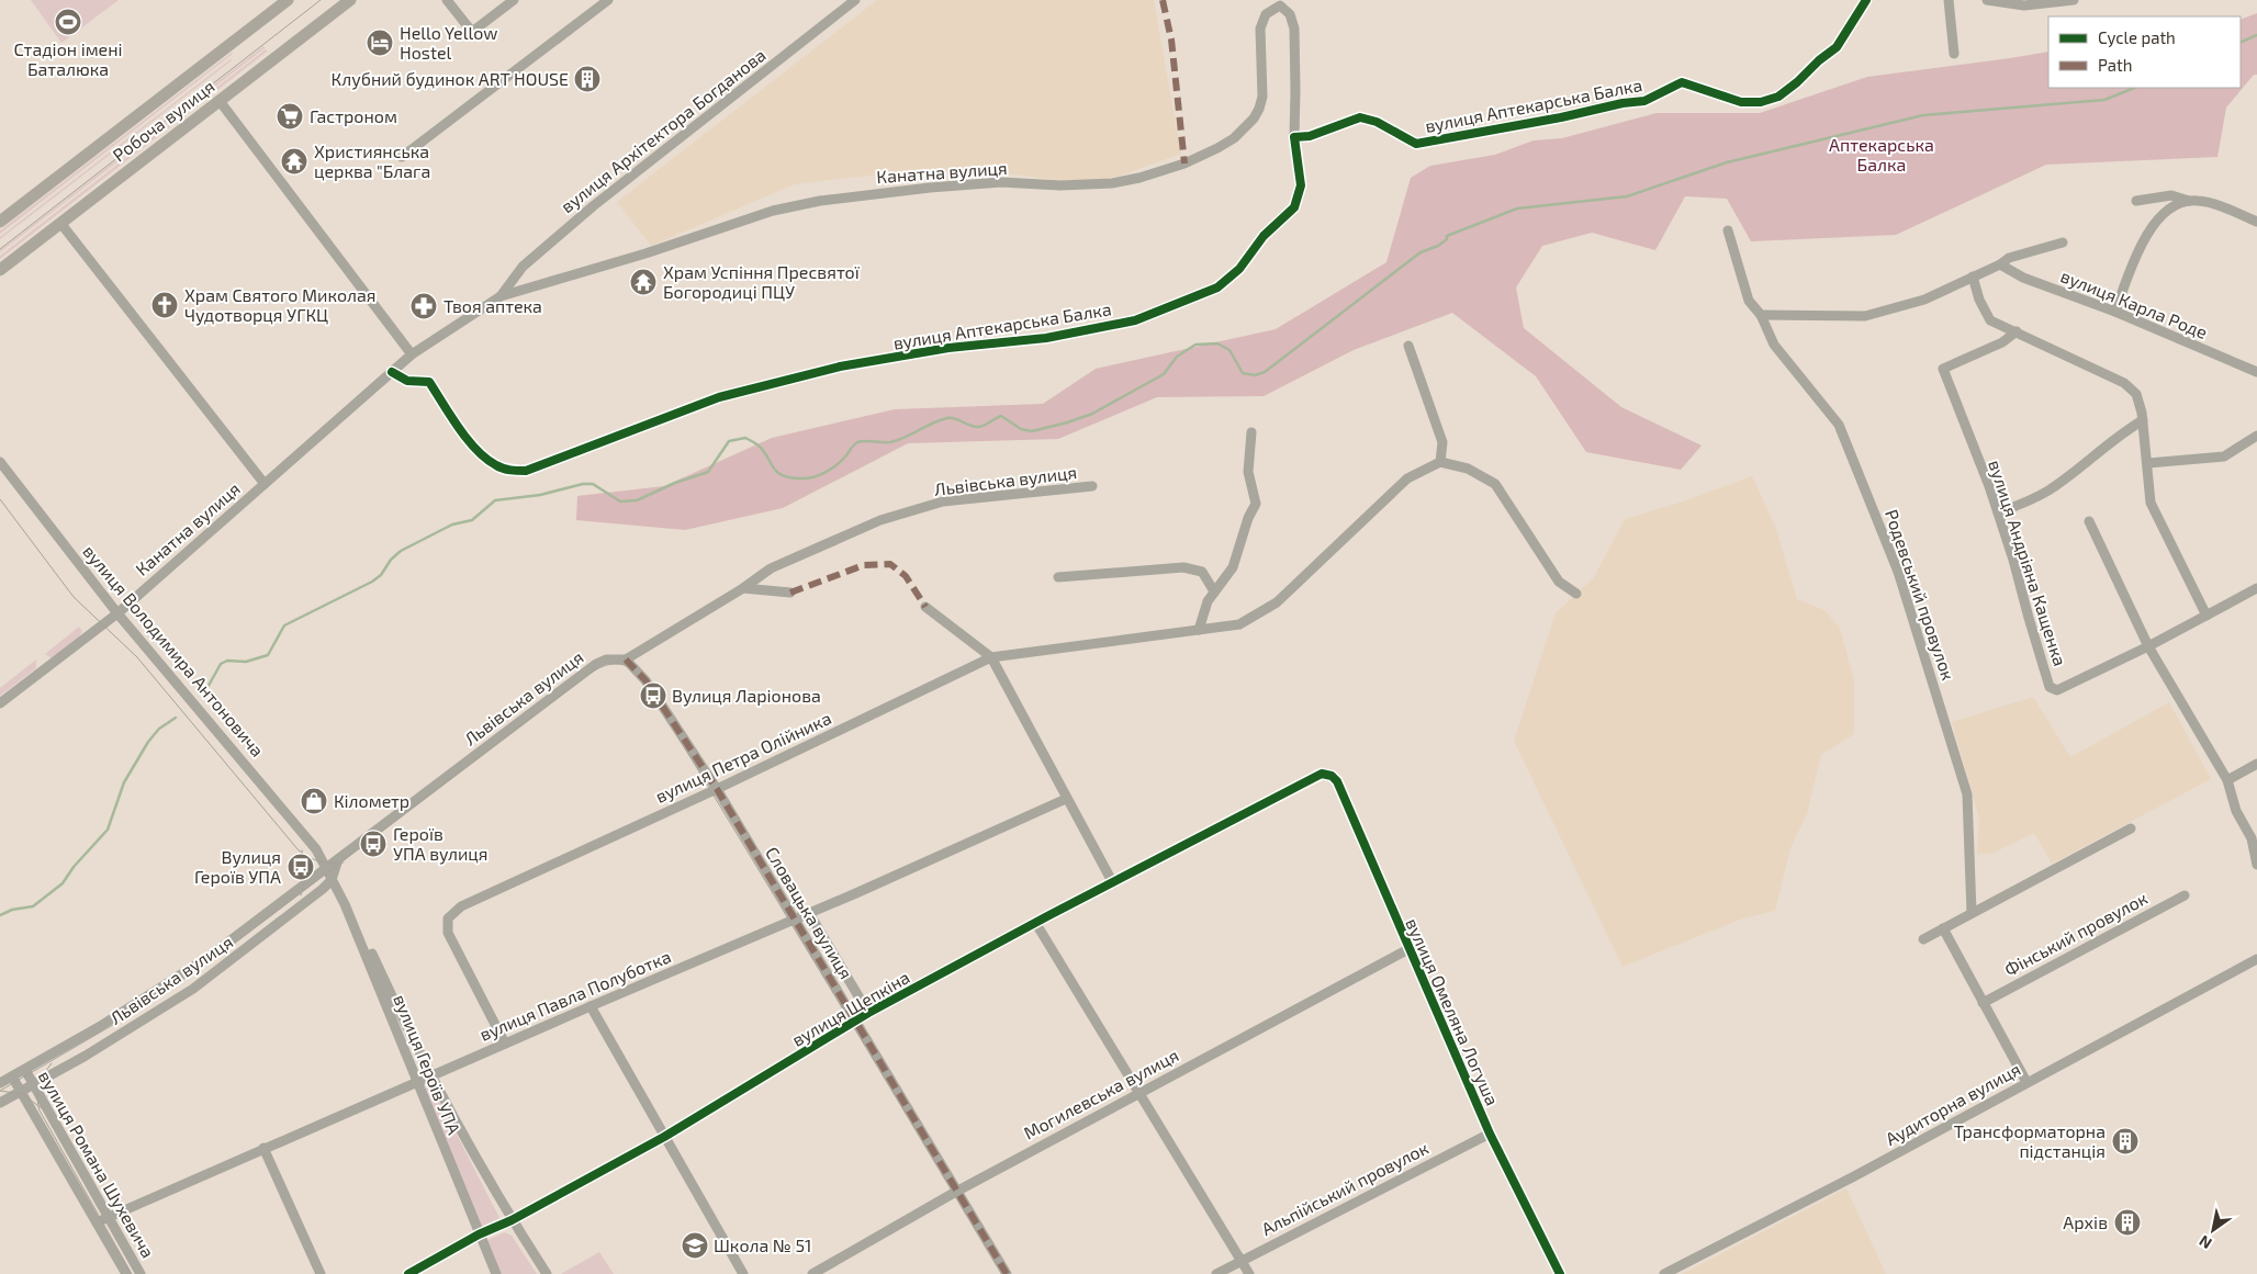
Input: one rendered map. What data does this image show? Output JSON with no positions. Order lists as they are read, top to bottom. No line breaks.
{"streets":{"main road":["Робоча вулиця"],"street":["вулиця Аптекарська Балка","вулиця Архітектора Богданова","Канатна вулиця","вулиця Карла Роде","Львівська вулиця","вулиця Андріяна Кащенка","Родевський провулок","вулиця Володимира Антоновича","вулиця Петра Олійника","Словацька вулиця","Фінський провулок","вулиця Павла Полуботка","вулиця Щепкіна","вулиця Омеляна Логуша","вулиця Героїв УПА","Могилевська вулиця","Аудиторна вулиця","вулиця Романа Шухевича","Альпійський провулок"]},"crossings":[["вулиця Аптекарська Балка","Канатна вулиця"],["вулиця Архітектора Богданова","Канатна вулиця"],["Канатна вулиця","вулиця Володимира Антоновича"],["Львівська вулиця","вулиця Володимира Антоновича"],["Львівська вулиця","Словацька вулиця"],["Львівська вулиця","вулиця Героїв УПА"],["Львівська вулиця","вулиця Романа Шухевича"],["вулиця Володимира Антоновича","вулиця Героїв УПА"],["вулиця Петра Олійника","Словацька вулиця"],["вулиця Петра Олійника","вулиця Павла Полуботка"],["Словацька вулиця","вулиця Павла Полуботка"],["Словацька вулиця","вулиця Щепкіна"],["Словацька вулиця","Могилевська вулиця"],["вулиця Павла Полуботка","вулиця Героїв УПА"],["вулиця Павла Полуботка","вулиця Романа Шухевича"],["вулиця Щепкіна","вулиця Омеляна Логуша"],["вулиця Щепкіна","вулиця Героїв УПА"],["вулиця Омеляна Логуша","Могилевська вулиця"],["вулиця Омеляна Логуша","Альпійський провулок"]],"parks":["Аптекарська Балка"],"places":{"sports":["Стадіон імені Баталюка"],"hotel":["Hello Yellow Hostel"],"building":["Клубний будинок ART HOUSE","Трансформаторна підстанція","Архів"],"supermarket":["Гастроном"],"temple":["Християнська церква \"Блага","Храм Успіння Пресвятої Богородиці ПЦУ"],"church":["Храм Святого Миколая Чудотворця УГКЦ"],"pharmacy":["Твоя аптека"],"bus stop":["Вулиця Ларіонова","Героїв УПА вулиця","Вулиця Героїв УПА"],"shop":["Кілометр"],"school or university":["Школа № 51"]},"legend":["Cycle path","Path"],"north":"bottom left"}
